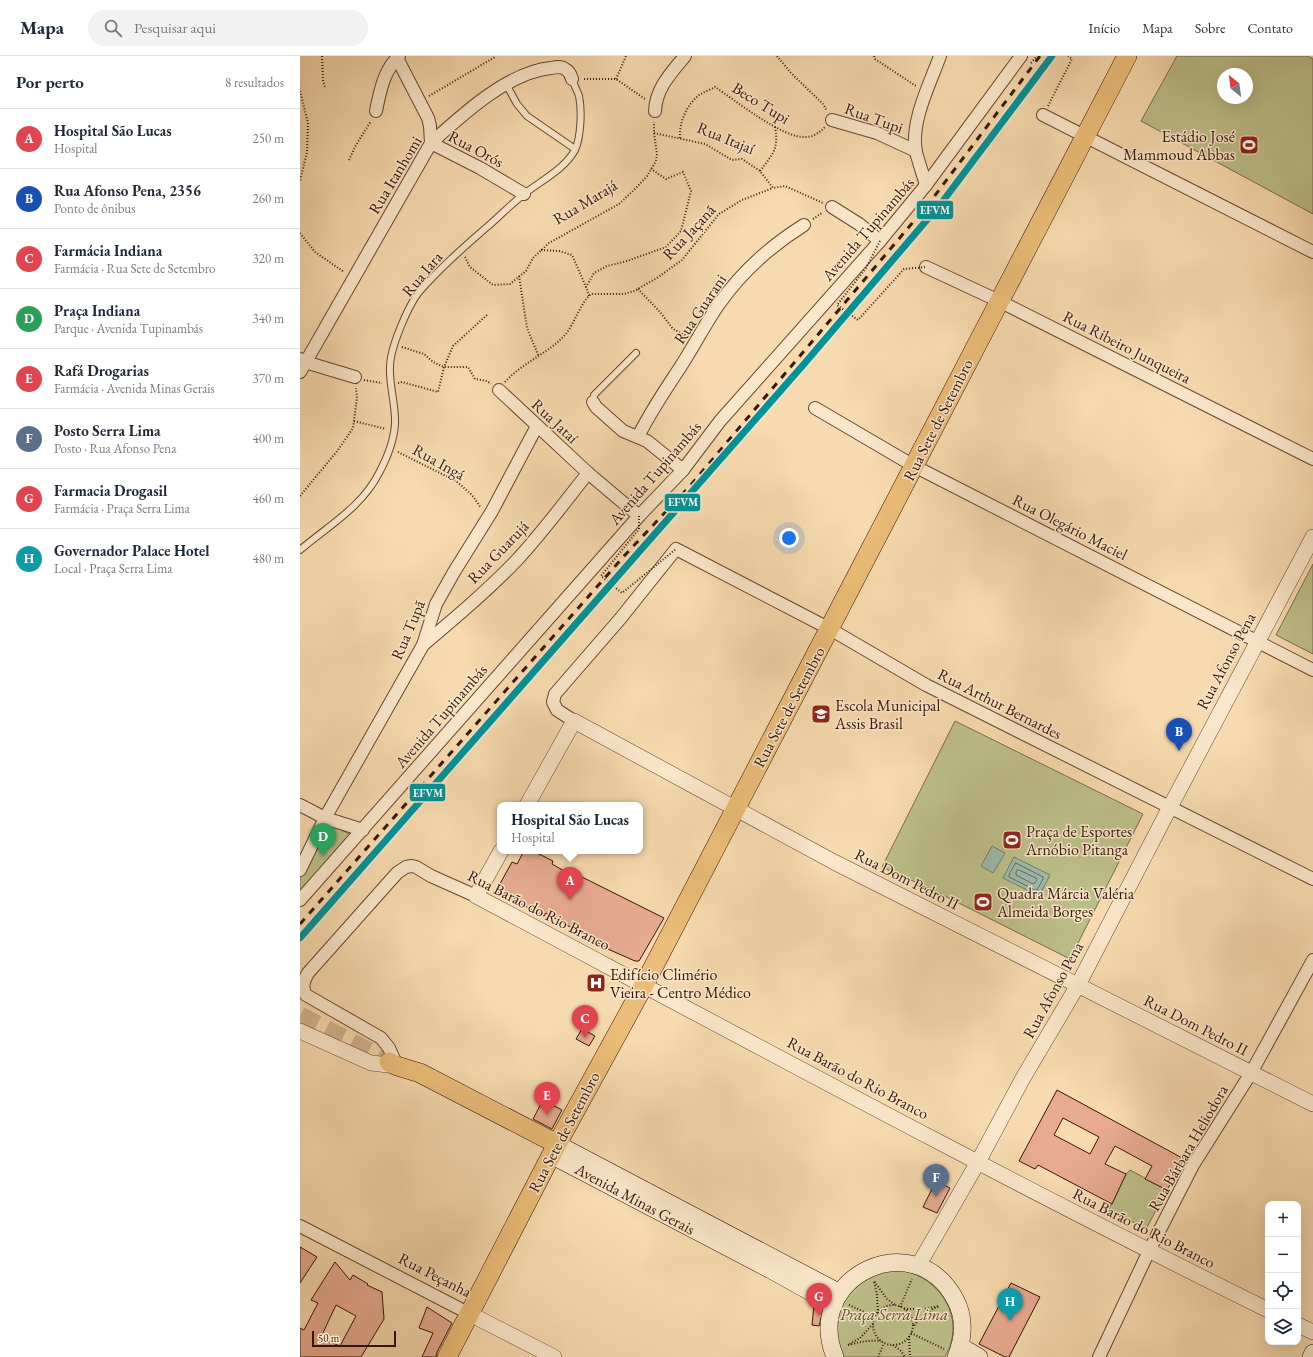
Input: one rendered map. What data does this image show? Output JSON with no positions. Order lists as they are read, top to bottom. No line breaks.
{"streets":{"main road":["Rua Sete de Setembro","Avenida Minas Gerais"],"street":["Rua Tupi","Rua Orós","Rua Itanhomi","Avenida Tupinambás","Rua Guarani","Rua Ribeiro Junqueira","Rua Jataí","Rua Olegário Maciel","Rua Guarujá","Rua Tupã","Rua Afonso Pena","Rua Arthur Bernardes","Rua Dom Pedro II","Rua Barão do Rio Branco","Rua Bárbara Heliodora","Rua Peçanha"],"lane":["Rua Iara"],"path":["Beco Tupi","Rua Itajaí","Rua Marajá","Rua Jaçanã","Rua Ingá"]},"crossings":[["Beco Tupi","Rua Tupi"],["Beco Tupi","Rua Itajaí"],["Rua Itajaí","Rua Marajá"],["Rua Itajaí","Rua Jaçanã"],["Rua Orós","Rua Itanhomi"],["Rua Orós","Rua Iara"],["Rua Itanhomi","Rua Iara"],["Rua Marajá","Rua Iara"],["Avenida Tupinambás","Rua Jataí"],["Rua Iara","Rua Ingá"],["Rua Ribeiro Junqueira","Rua Sete de Setembro"],["Rua Sete de Setembro","Rua Olegário Maciel"],["Rua Sete de Setembro","Rua Arthur Bernardes"],["Rua Sete de Setembro","Rua Dom Pedro II"],["Rua Sete de Setembro","Rua Barão do Rio Branco"],["Rua Sete de Setembro","Avenida Minas Gerais"],["Rua Sete de Setembro","Rua Peçanha"],["Rua Jataí","Rua Guarujá"],["Rua Jataí","Rua Tupã"],["Rua Ingá","Rua Tupã"],["Rua Olegário Maciel","Rua Afonso Pena"],["Rua Guarujá","Rua Tupã"],["Rua Afonso Pena","Rua Arthur Bernardes"],["Rua Afonso Pena","Rua Dom Pedro II"],["Rua Afonso Pena","Rua Barão do Rio Branco"],["Rua Dom Pedro II","Rua Bárbara Heliodora"],["Rua Barão do Rio Branco","Rua Bárbara Heliodora"],["Rua Barão do Rio Branco","Avenida Minas Gerais"]],"parks":["Praça Serra Lima"],"places":{"sports":["Estádio José Mammoud Abbas","Praça de Esportes Arnóbio Pitanga","Quadra Márcia Valéria Almeida Borges"],"school or university":["Escola Municipal Assis Brasil"],"hospital":["Edifício Climério Vieira - Centro Médico"]},"lines":["transit line EFVM"],"scale_bar":"50 m","north":"top left","page":{"header":"Mapa","search":"Pesquisar aqui","nav":["Início","Mapa","Sobre","Contato"],"heading":["Por perto","8 resultados"],"list":[{"mark":"A","name":"Hospital São Lucas","note":"Hospital","value":"250 m"},{"mark":"B","name":"Rua Afonso Pena, 2356","note":"Ponto de ônibus","value":"260 m"},{"mark":"C","name":"Farmácia Indiana","note":"Farmácia · Rua Sete de Setembro","value":"320 m"},{"mark":"D","name":"Praça Indiana","note":"Parque · Avenida Tupinambás","value":"340 m"},{"mark":"E","name":"Rafá Drogarias","note":"Farmácia · Avenida Minas Gerais","value":"370 m"},{"mark":"F","name":"Posto Serra Lima","note":"Posto · Rua Afonso Pena","value":"400 m"},{"mark":"G","name":"Farmacia Drogasil","note":"Farmácia · Praça Serra Lima","value":"460 m"},{"mark":"H","name":"Governador Palace Hotel","note":"Local · Praça Serra Lima","value":"480 m"}],"pins":["B","D","A","C","E","F","G","H"],"popup":["Hospital São Lucas","Hospital"],"map_buttons":["+","−"],"scale":"50 m"}}
